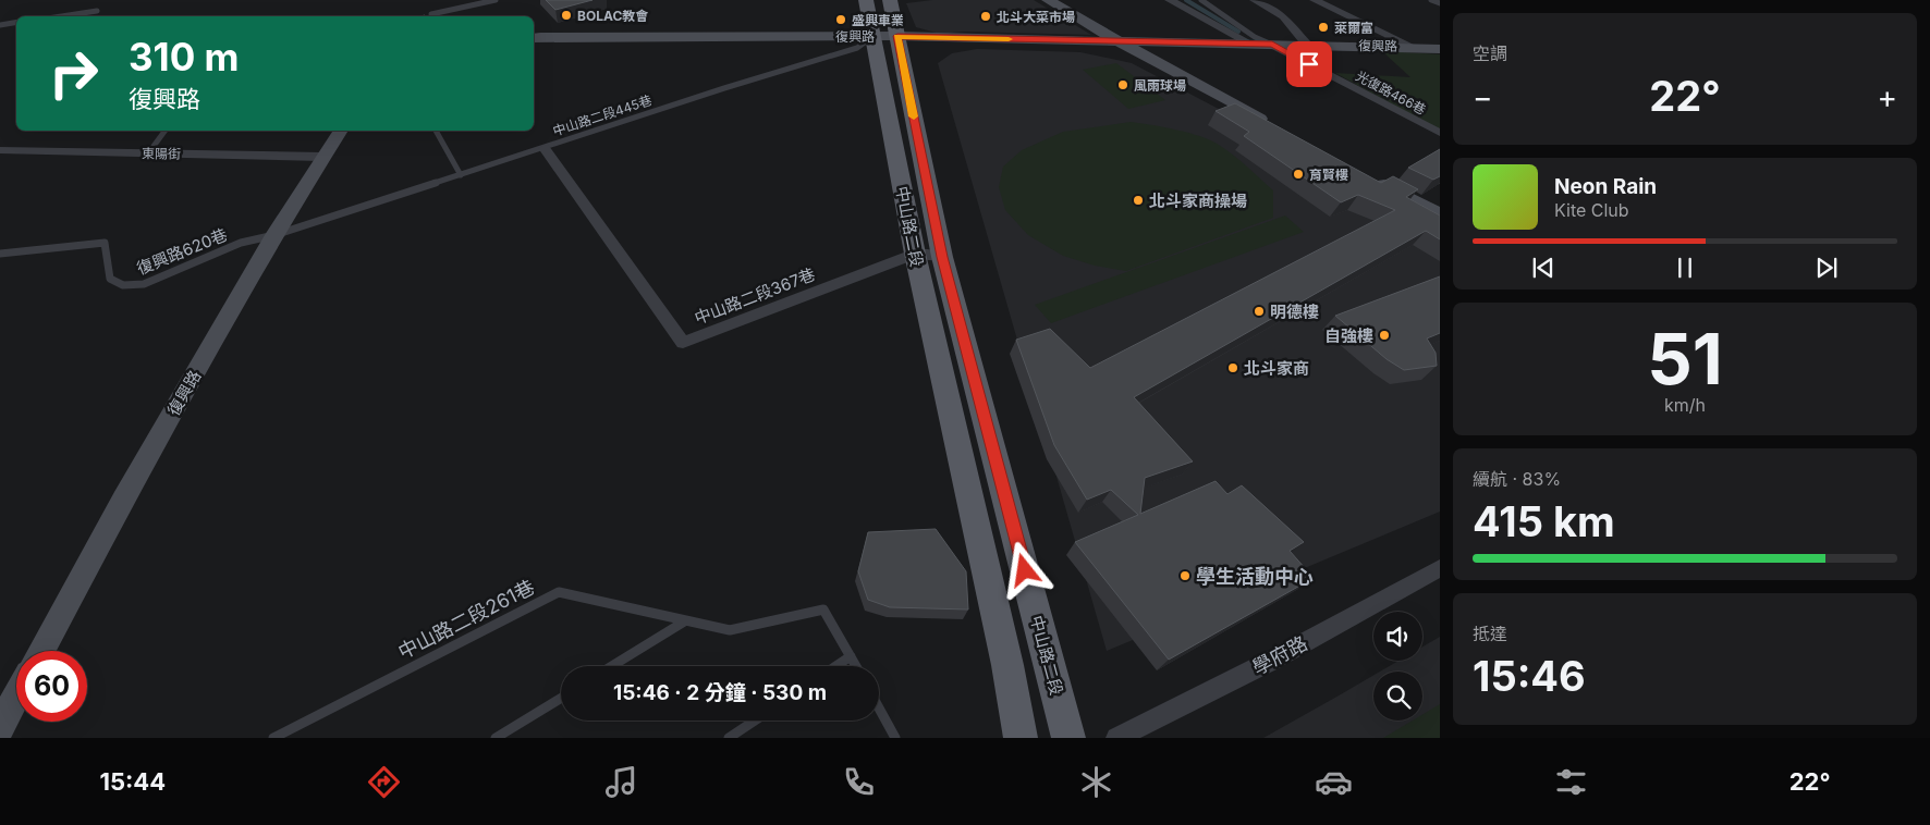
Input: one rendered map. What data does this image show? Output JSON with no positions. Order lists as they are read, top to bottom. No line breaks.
{"streets":{"main road":["中山路二段"],"street":["復興路","光復路466巷","東陽街","中山路二段367巷","學府路"],"lane":["中山路二段445巷","復興路620巷","中山路二段261巷"]},"crossings":[["復興路","光復路466巷"],["復興路","中山路二段445巷"],["復興路","東陽街"],["復興路","中山路二段"],["復興路","復興路620巷"],["中山路二段445巷","中山路二段"],["中山路二段445巷","復興路620巷"],["中山路二段445巷","中山路二段367巷"],["中山路二段","中山路二段367巷"]],"places":["BOLAC教會","北斗大菜市場","盛興車業","萊爾富","風雨球場","育賢樓","北斗家商操場","明德樓","自強樓","北斗家商","學生活動中心"],"page":{"tile":["空調",["51","km/h"],["續航 · 83%","415 km"],["抵達","15:46"]],"turn":["310 m","復興路"],"heat":["−","22°","+"],"song":["Neon Rain","Kite Club"],"limit":"60","trip":"15:46 · 2 分鐘 · 530 m","tabs":["15:44","22°"]}}
